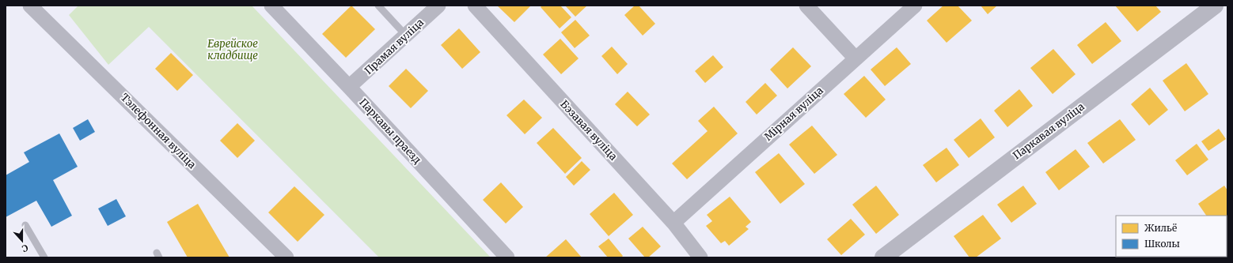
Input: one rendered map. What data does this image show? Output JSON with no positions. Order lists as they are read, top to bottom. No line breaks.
{"streets":{"street":["Прамая вуліца","Мірная вуліца","Бэзавая вуліца","Тэлефонная вуліца","Паркавы праезд","Паркавая вуліца"]},"crossings":[["Прамая вуліца","Паркавы праезд"],["Мірная вуліца","Бэзавая вуліца"]],"parks":["Еврейское кладбище"],"legend":["Жильё","Школы"],"north":"bottom"}
